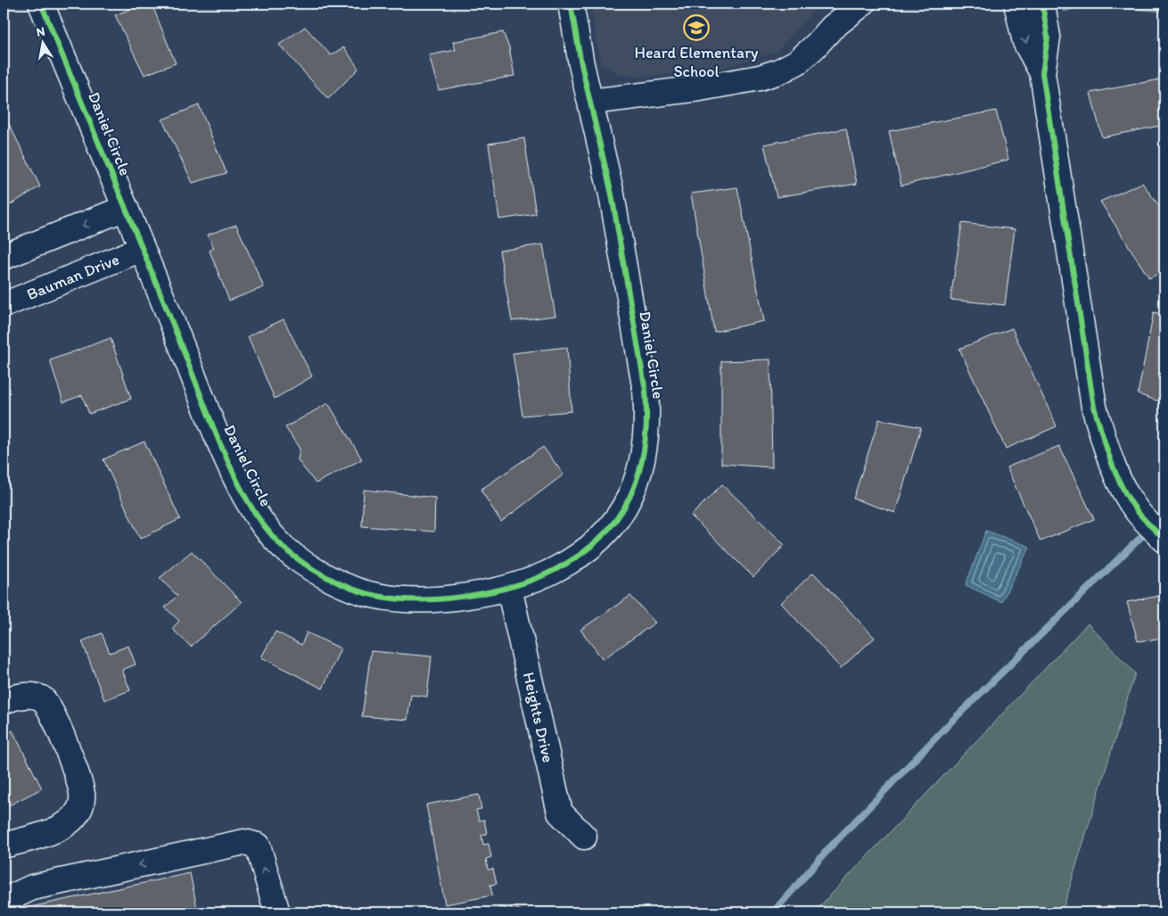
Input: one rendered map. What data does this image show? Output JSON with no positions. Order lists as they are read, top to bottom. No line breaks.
{"streets":{"street":["Daniel Circle","Bauman Drive","Heights Drive"]},"crossings":[["Daniel Circle","Bauman Drive"],["Daniel Circle","Heights Drive"]],"places":{"school or university":["Heard Elementary School"]},"north":"top"}
